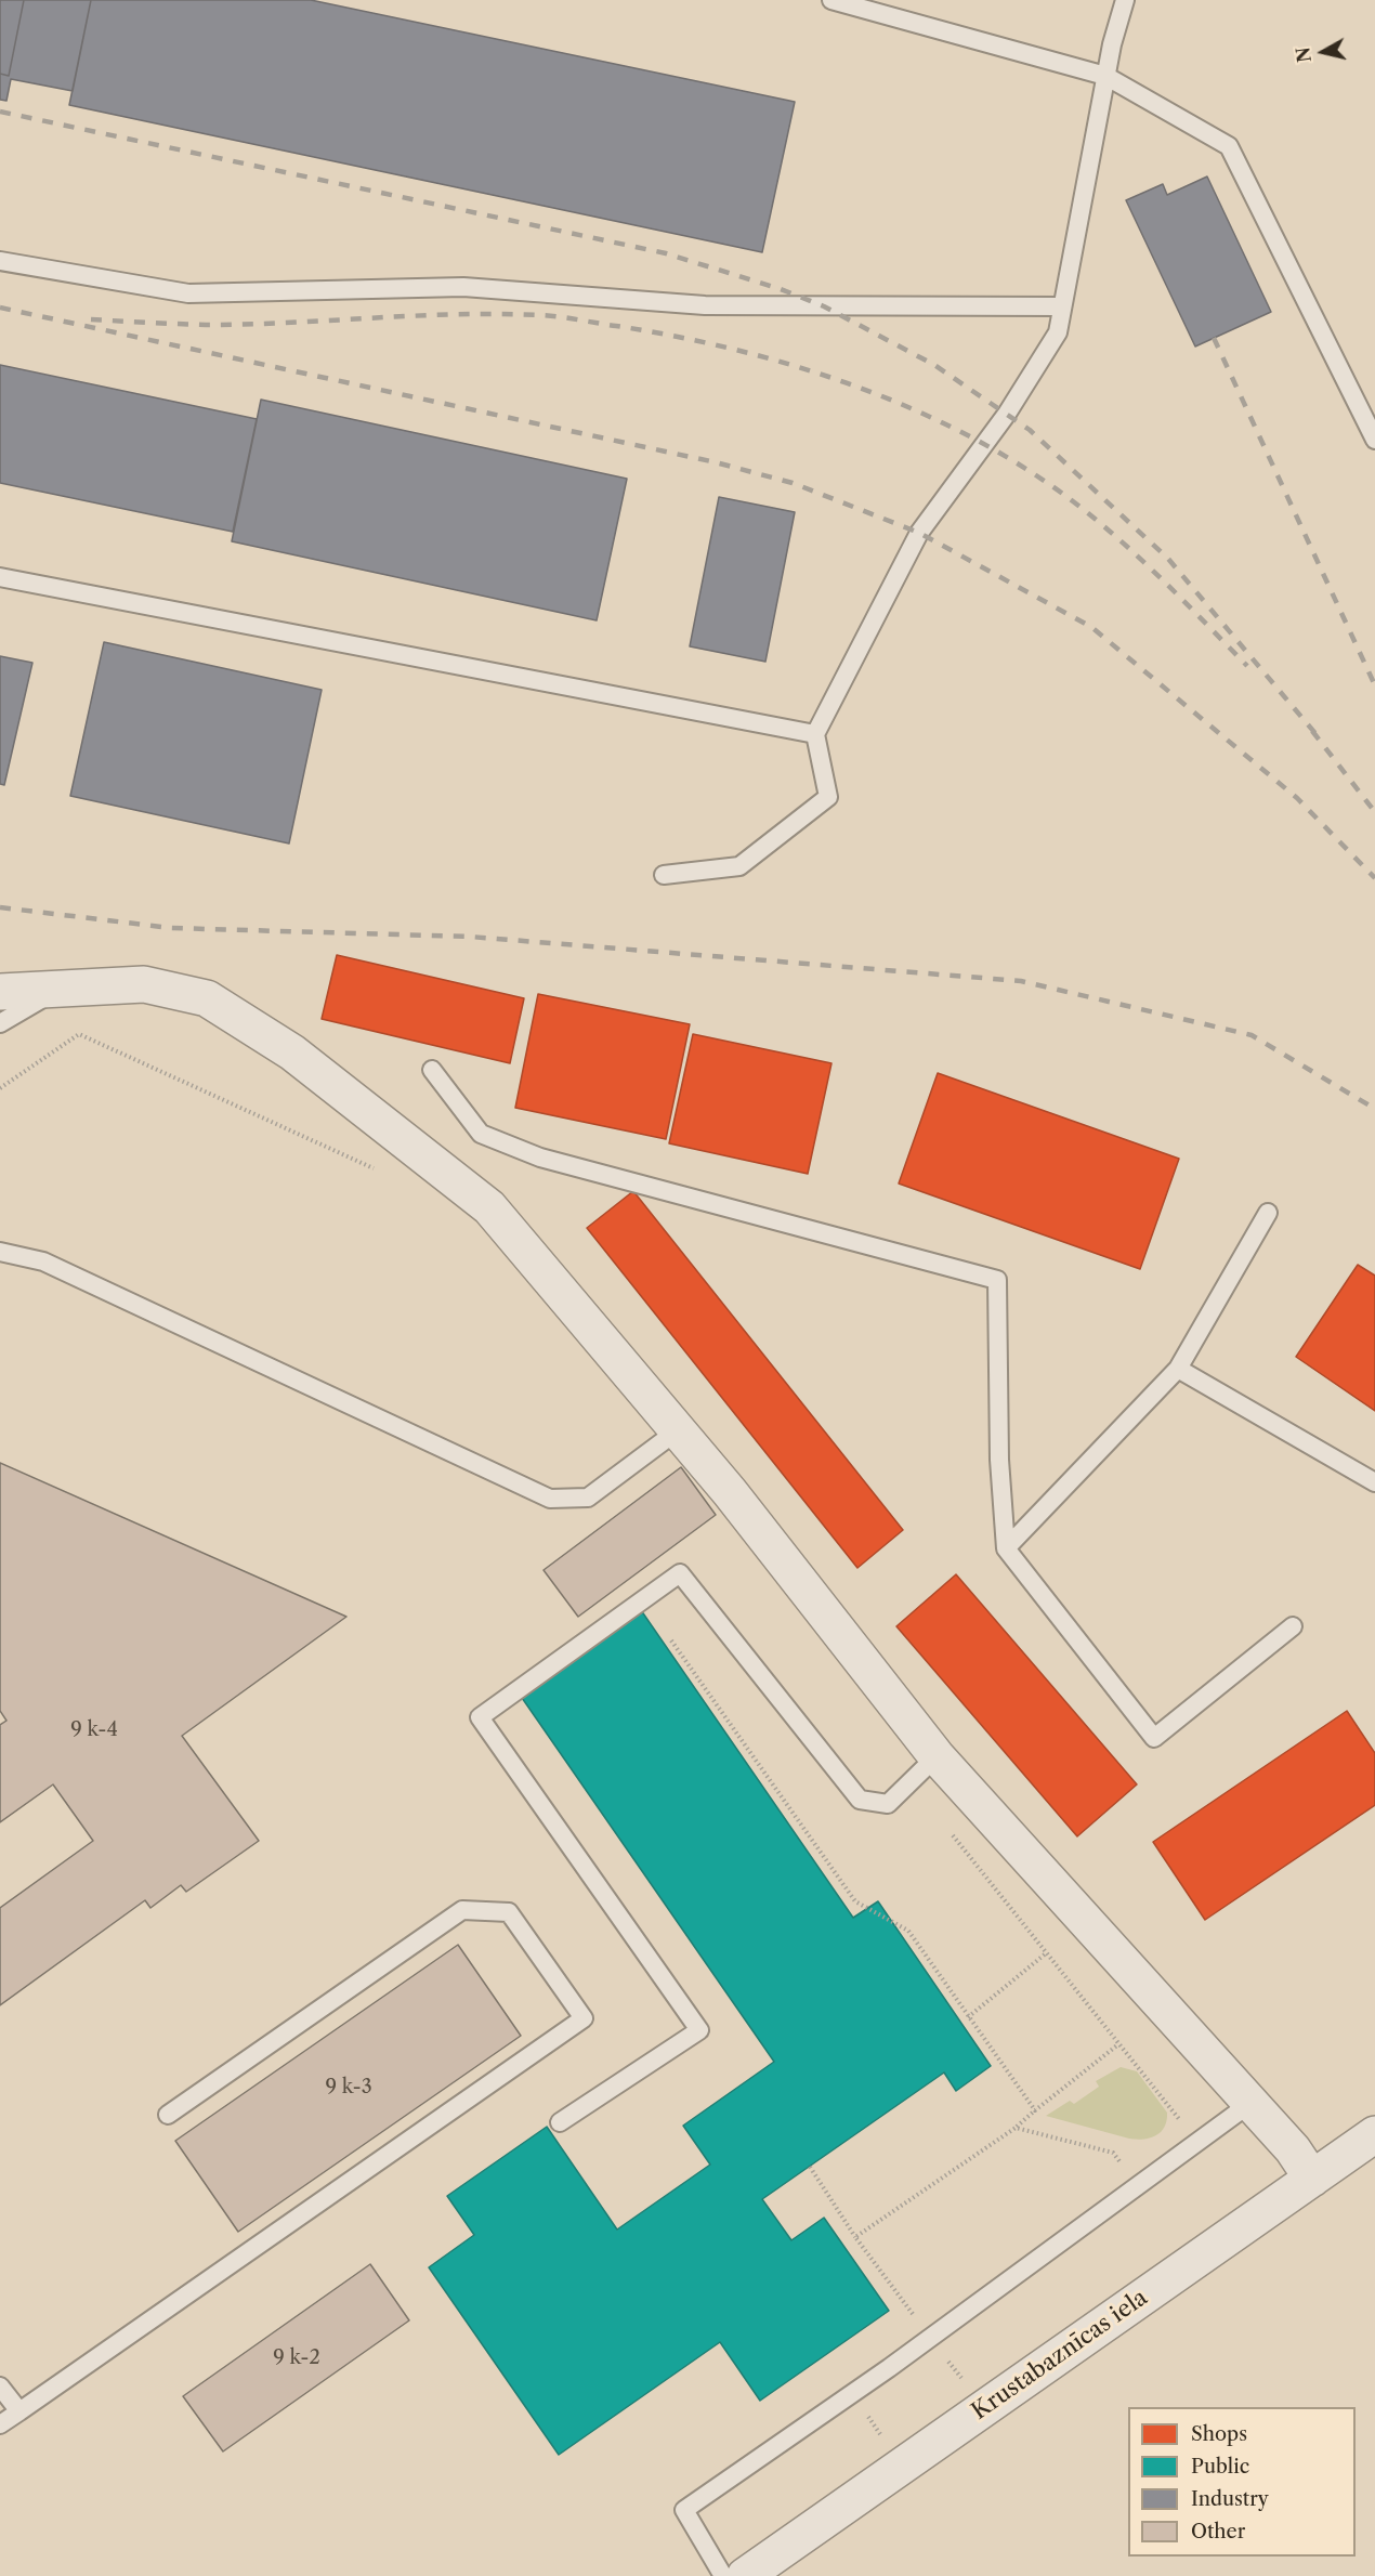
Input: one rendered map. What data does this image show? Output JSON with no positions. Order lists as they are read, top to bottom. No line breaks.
{"streets":{"street":["Krustabaznīcas iela"]},"house_numbers":["9 k-4","9 k-3","9 k-2"],"legend":["Shops","Public","Industry","Other"],"north":"left"}
